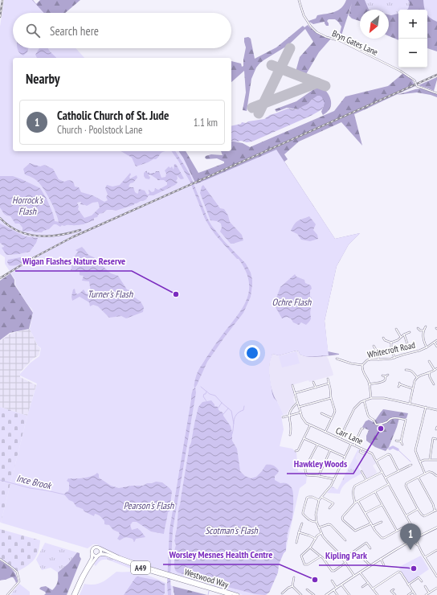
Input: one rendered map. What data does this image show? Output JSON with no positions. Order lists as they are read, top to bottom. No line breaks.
{"streets":{"highway":["A49","Westwood Way"],"street":["Bryn Gates Lane","Whitecroft Road","Carr Lane"]},"crossings":[["A49","Westwood Way"]],"water":["Horrock's Flash","Turner's Flash","Ochre Flash","Ince Brook","Pearson's Flash","Scotman's Flash"],"places":["Wigan Flashes Nature Reserve","Hawkley Woods","Kipling Park","Worsley Mesnes Health Centre"],"north":"bottom left","page":{"map_buttons":["+","−"],"search":"Search here","heading":"Nearby","list":[{"mark":"1","name":"Catholic Church of St. Jude","note":"Church · Poolstock Lane","value":"1.1 km"}],"pins":"1"}}
